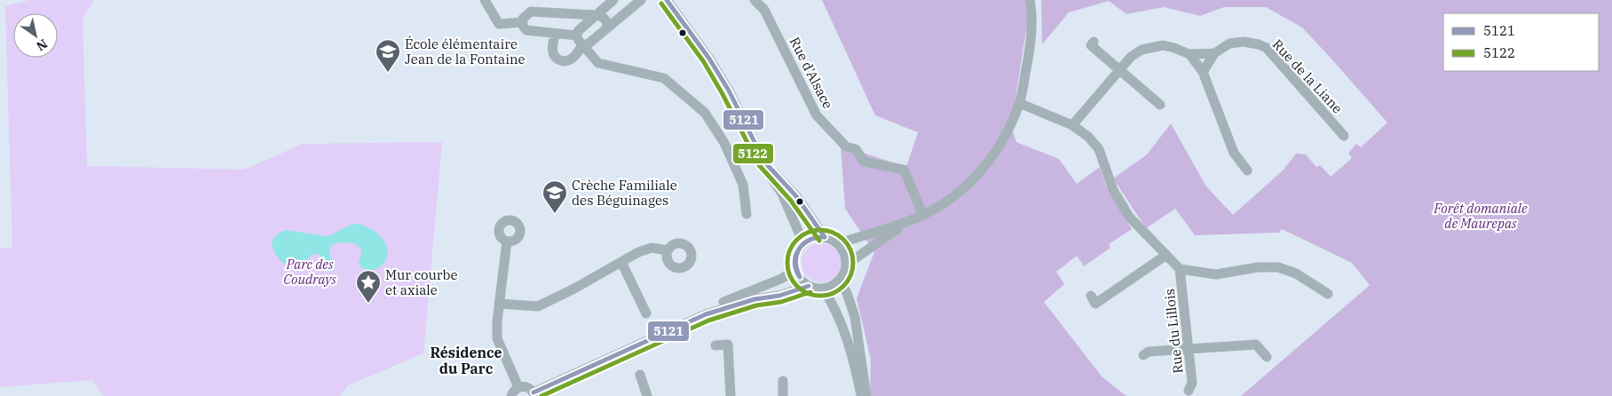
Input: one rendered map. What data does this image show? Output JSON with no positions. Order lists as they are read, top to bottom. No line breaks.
{"streets":{"street":["Rue d'Alsace","Rue de la Liane","Rue du Lillois"]},"districts":["Résidence du Parc"],"parks":["Forêt domaniale de Maurepas","Parc des Coudrays"],"places":{"school or university":["École élémentaire Jean de la Fontaine","Crèche Familiale des Béguinages"],"place":["Mur courbe et axiale"]},"lines":["transit line 5121","transit line 5122"],"legend":["5121","5122"],"north":"bottom right"}
